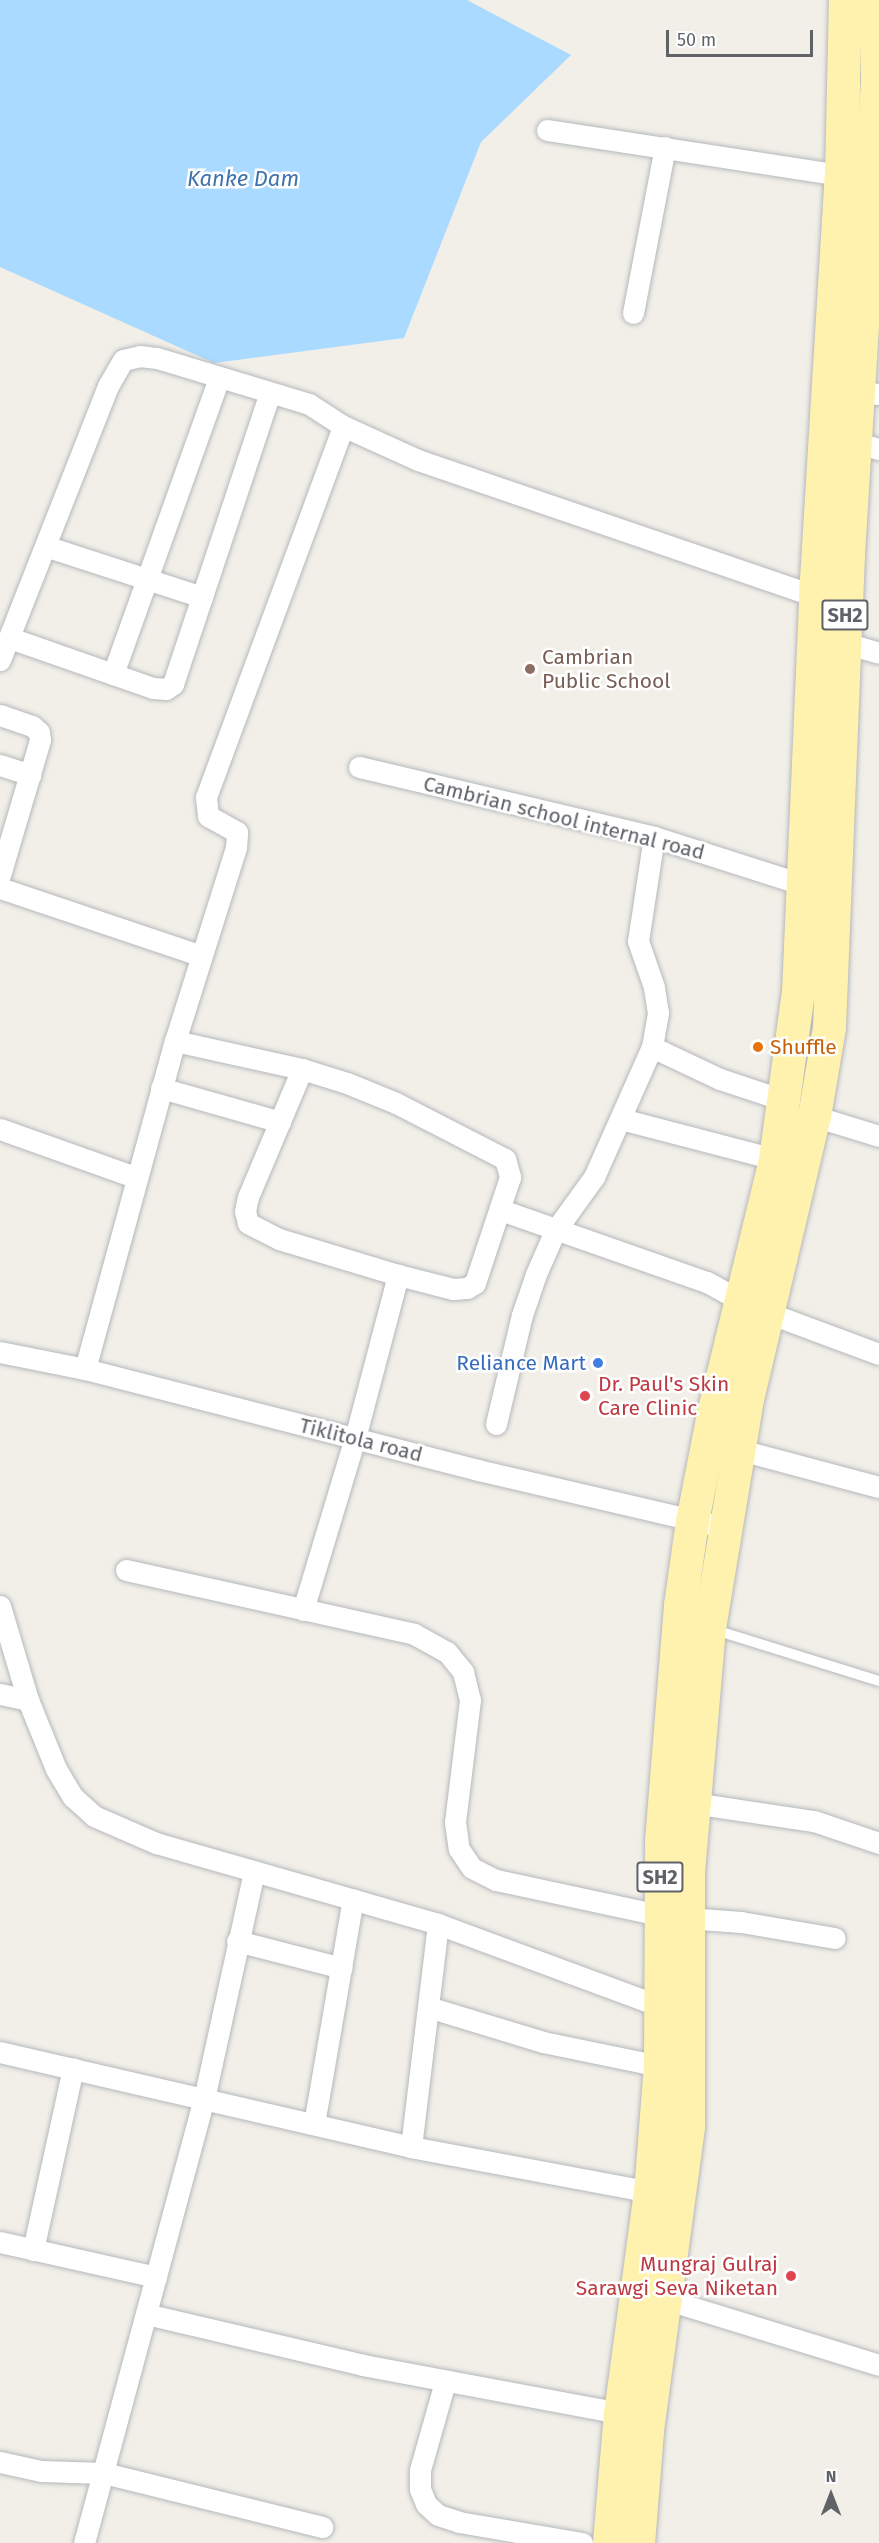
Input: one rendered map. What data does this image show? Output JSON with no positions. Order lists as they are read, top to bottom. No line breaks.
{"streets":{"main road":["SH2"],"street":["Cambrian school internal road","Tiklitola road"]},"crossings":[["SH2","Cambrian school internal road"],["SH2","Tiklitola road"]],"water":["Kanke Dam"],"places":["Cambrian Public School","Shuffle","Reliance Mart","Dr. Paul's Skin Care Clinic","Mungraj Gulraj Sarawgi Seva Niketan"],"scale_bar":"50 m","north":"top"}
